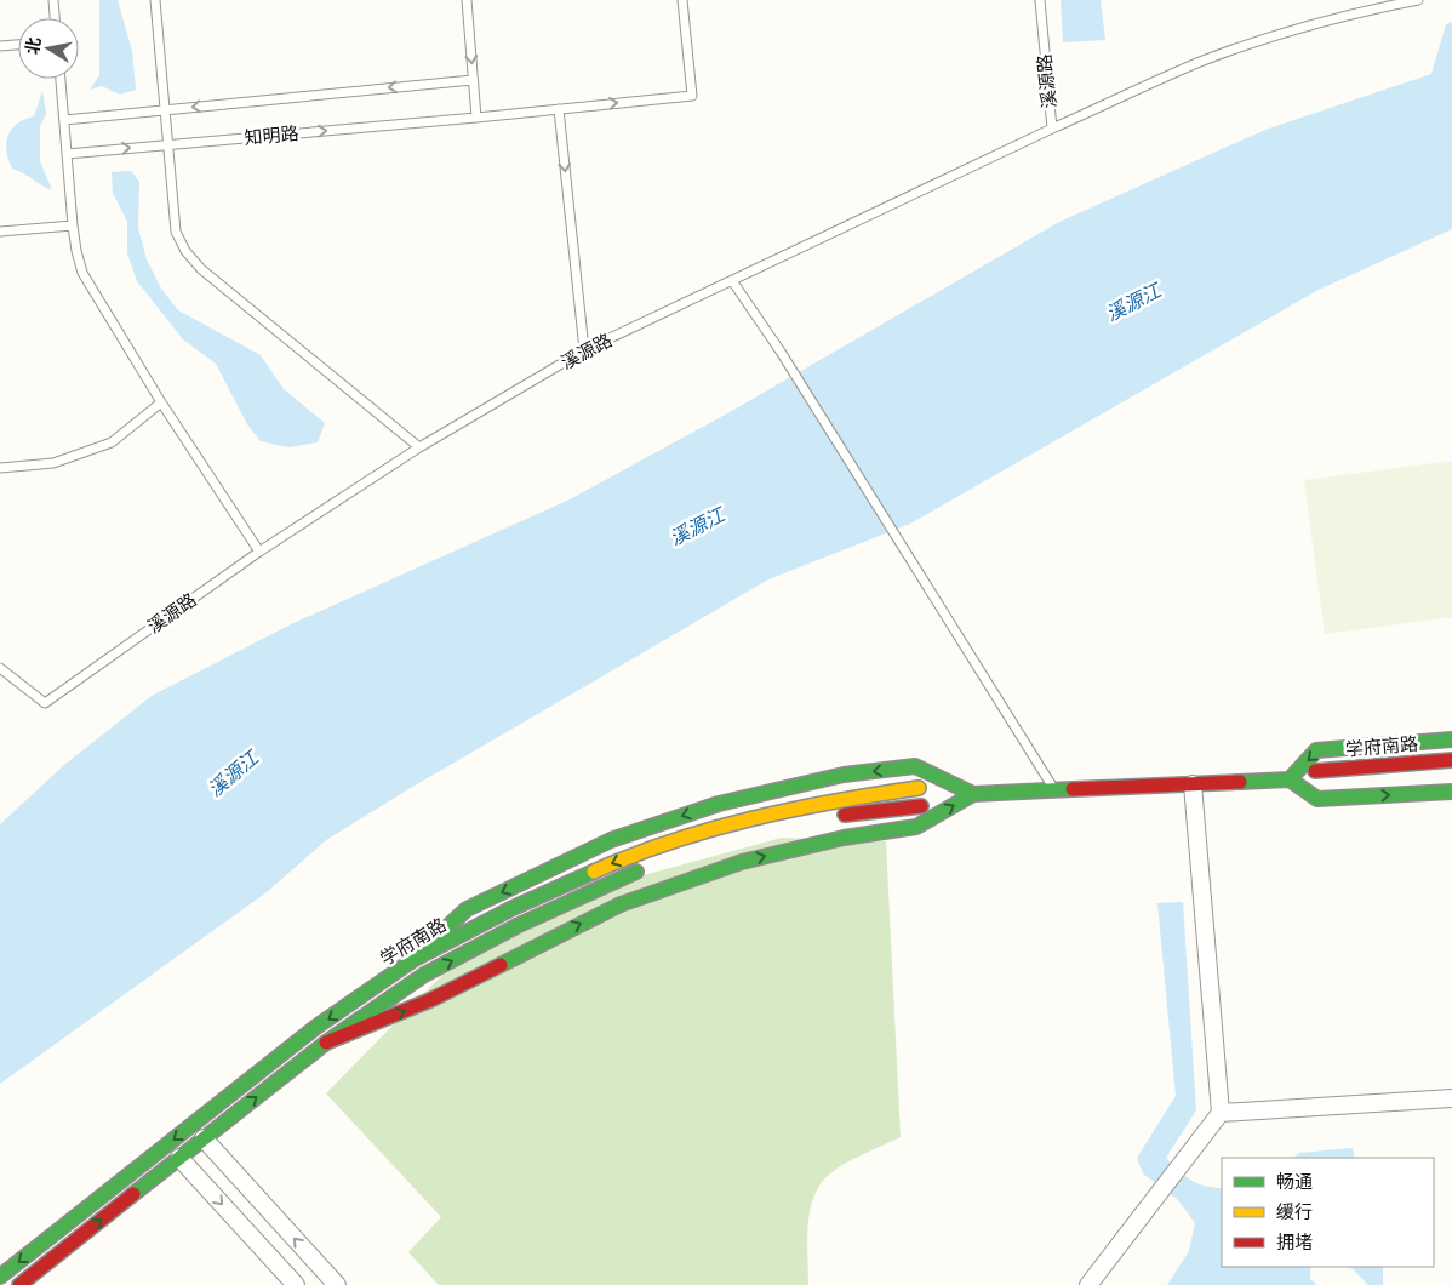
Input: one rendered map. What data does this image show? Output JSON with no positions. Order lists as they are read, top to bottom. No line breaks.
{"streets":{"main road":["学府南路"],"lane":["溪源路","知明路"]},"water":["溪源江"],"legend":["畅通","缓行","拥堵"],"north":"left"}
